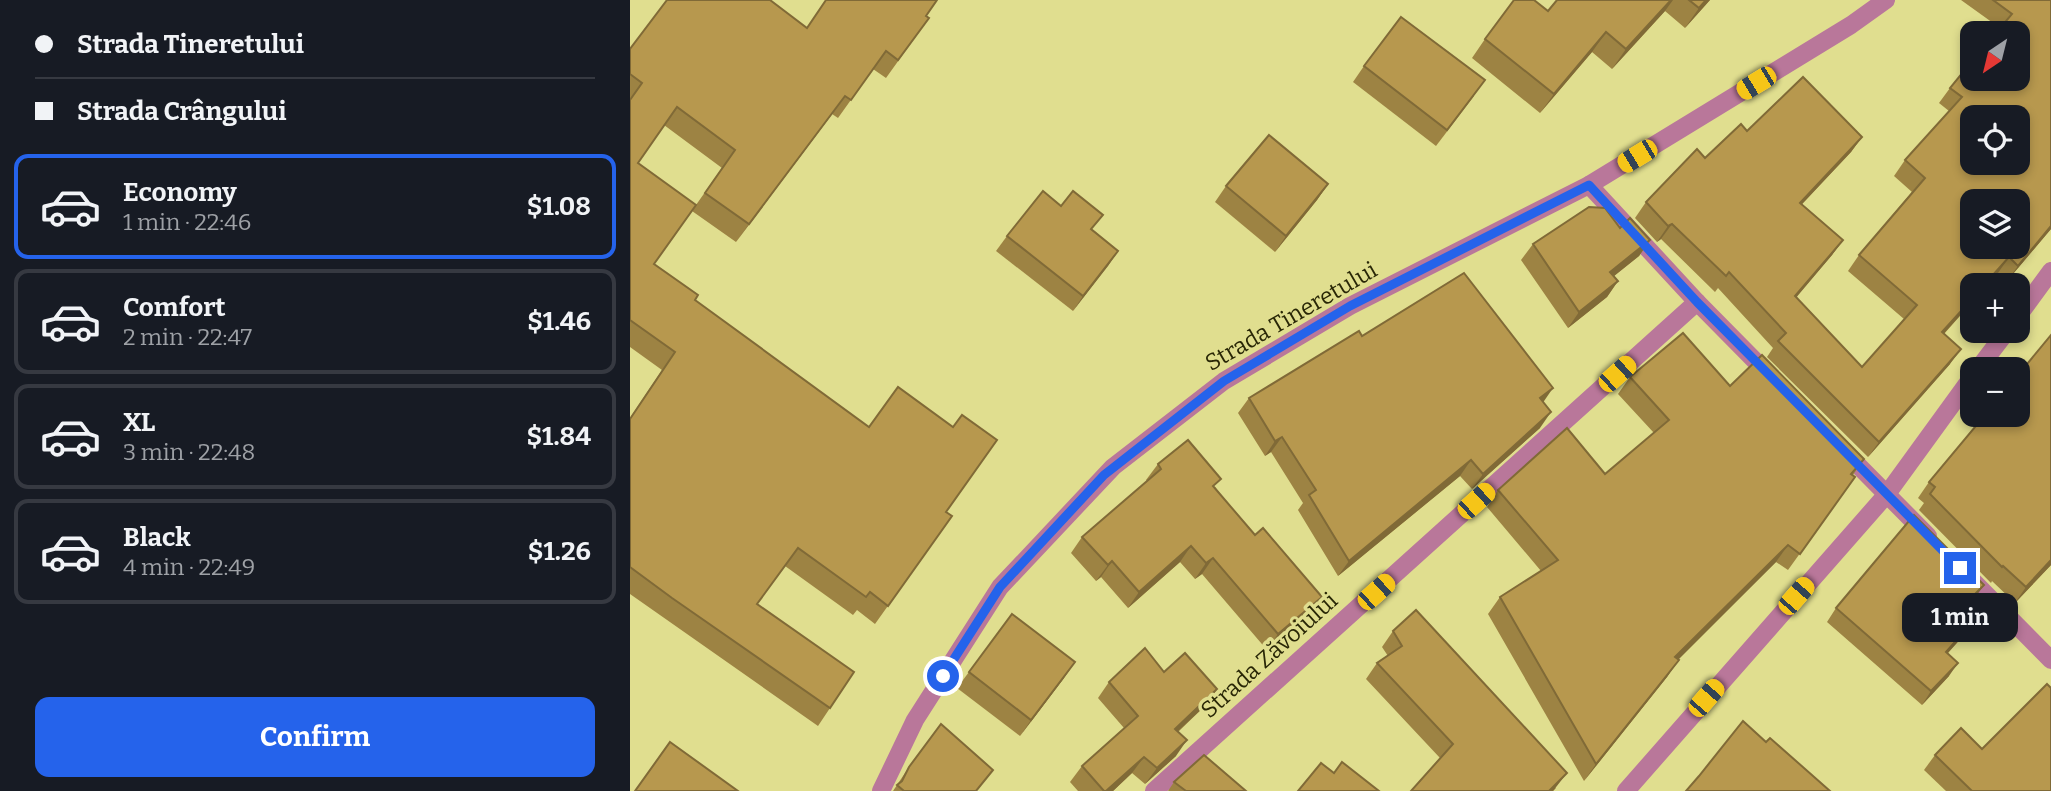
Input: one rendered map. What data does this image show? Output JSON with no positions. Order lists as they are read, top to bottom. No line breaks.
{"streets":{"street":["Strada Tineretului","Strada Zăvoiului"]},"north":"bottom left","page":{"banner":["Strada Tineretului","Strada Crângului"],"map_buttons":["+","−"],"list":[{"name":"Economy","note":"1 min · 22:46","value":"$1.08"},{"name":"Comfort","note":"2 min · 22:47","value":"$1.46"},{"name":"XL","note":"3 min · 22:48","value":"$1.84"},{"name":"Black","note":"4 min · 22:49","value":"$1.26"}],"bubble":"1 min","buttons":"Confirm"}}
